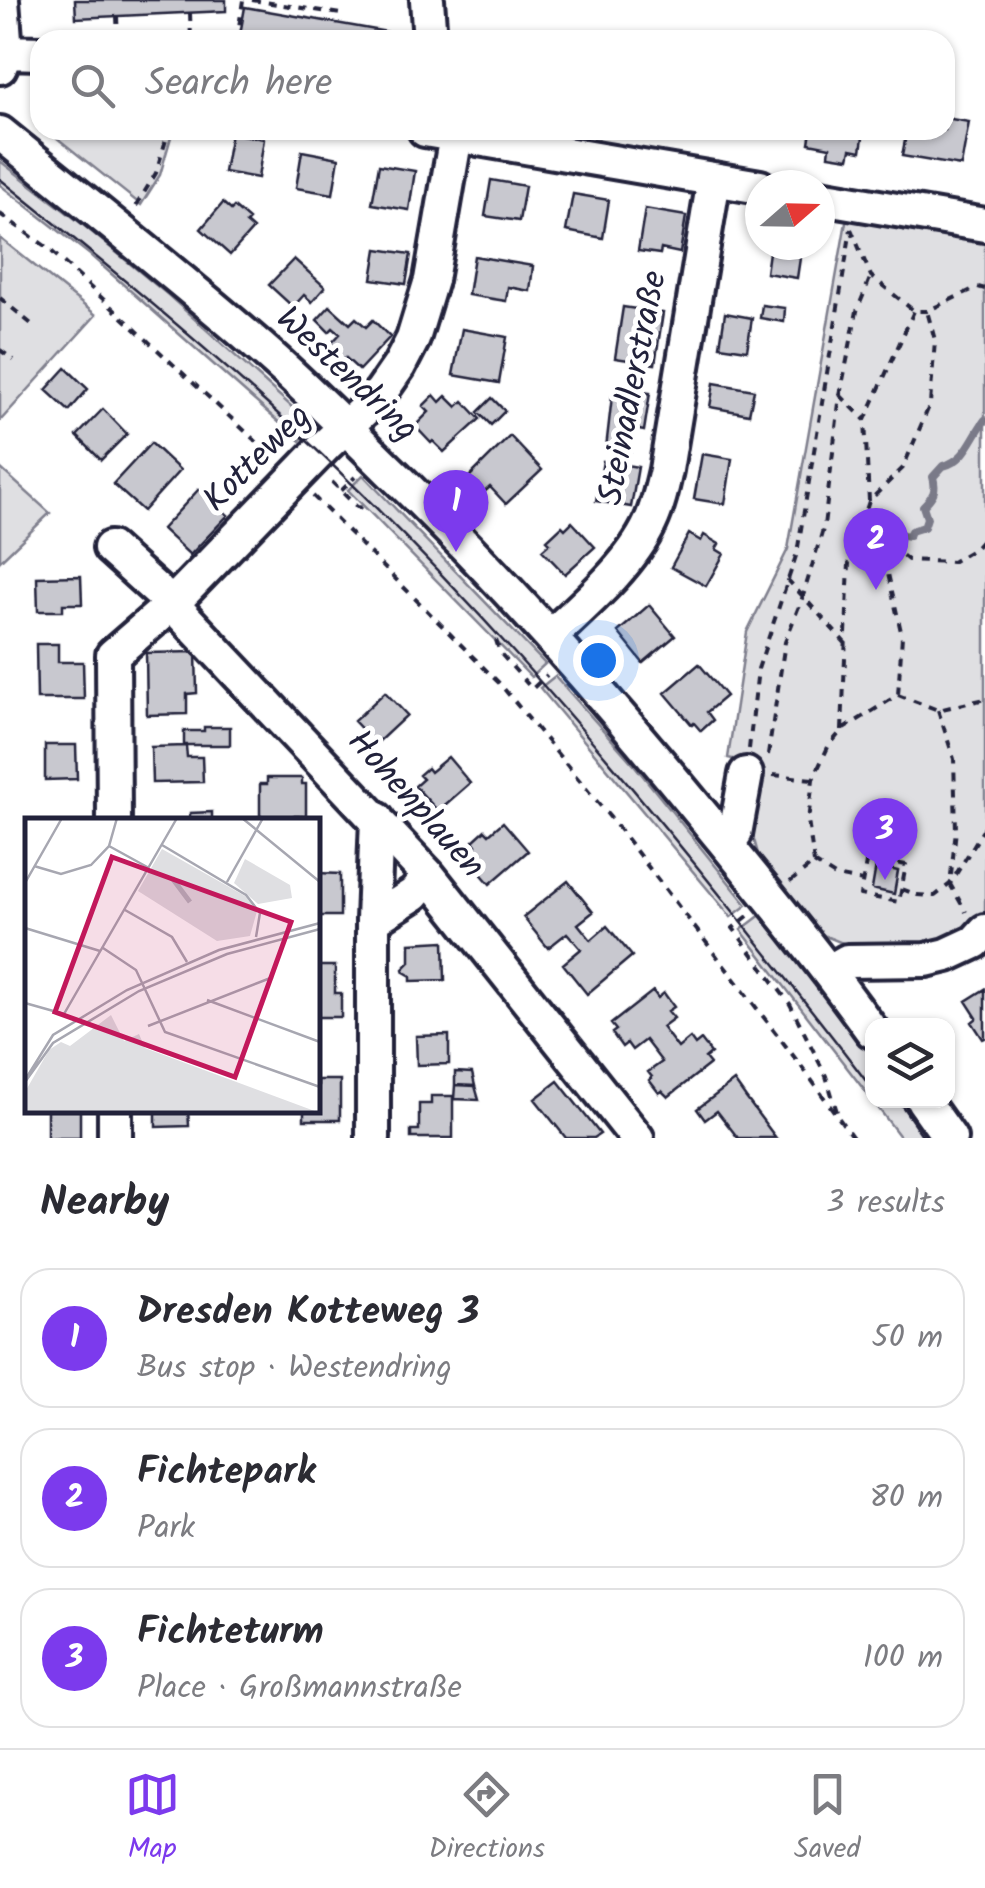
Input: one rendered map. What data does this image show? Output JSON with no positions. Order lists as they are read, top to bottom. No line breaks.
{"streets":{"street":["Westendring","Steinadlerstraße","Kotteweg","Hohenplauen"]},"crossings":[["Westendring","Steinadlerstraße"],["Westendring","Kotteweg"],["Kotteweg","Hohenplauen"]],"north":"right","page":{"search":"Search here","pins":["1","2","3"],"heading":["Nearby","3 results"],"list":[{"mark":"1","name":"Dresden Kotteweg 3","note":"Bus stop · Westendring","value":"50 m"},{"mark":"2","name":"Fichtepark","note":"Park","value":"80 m"},{"mark":"3","name":"Fichteturm","note":"Place · Großmannstraße","value":"100 m"}],"nav":["Map","Directions","Saved"]}}
